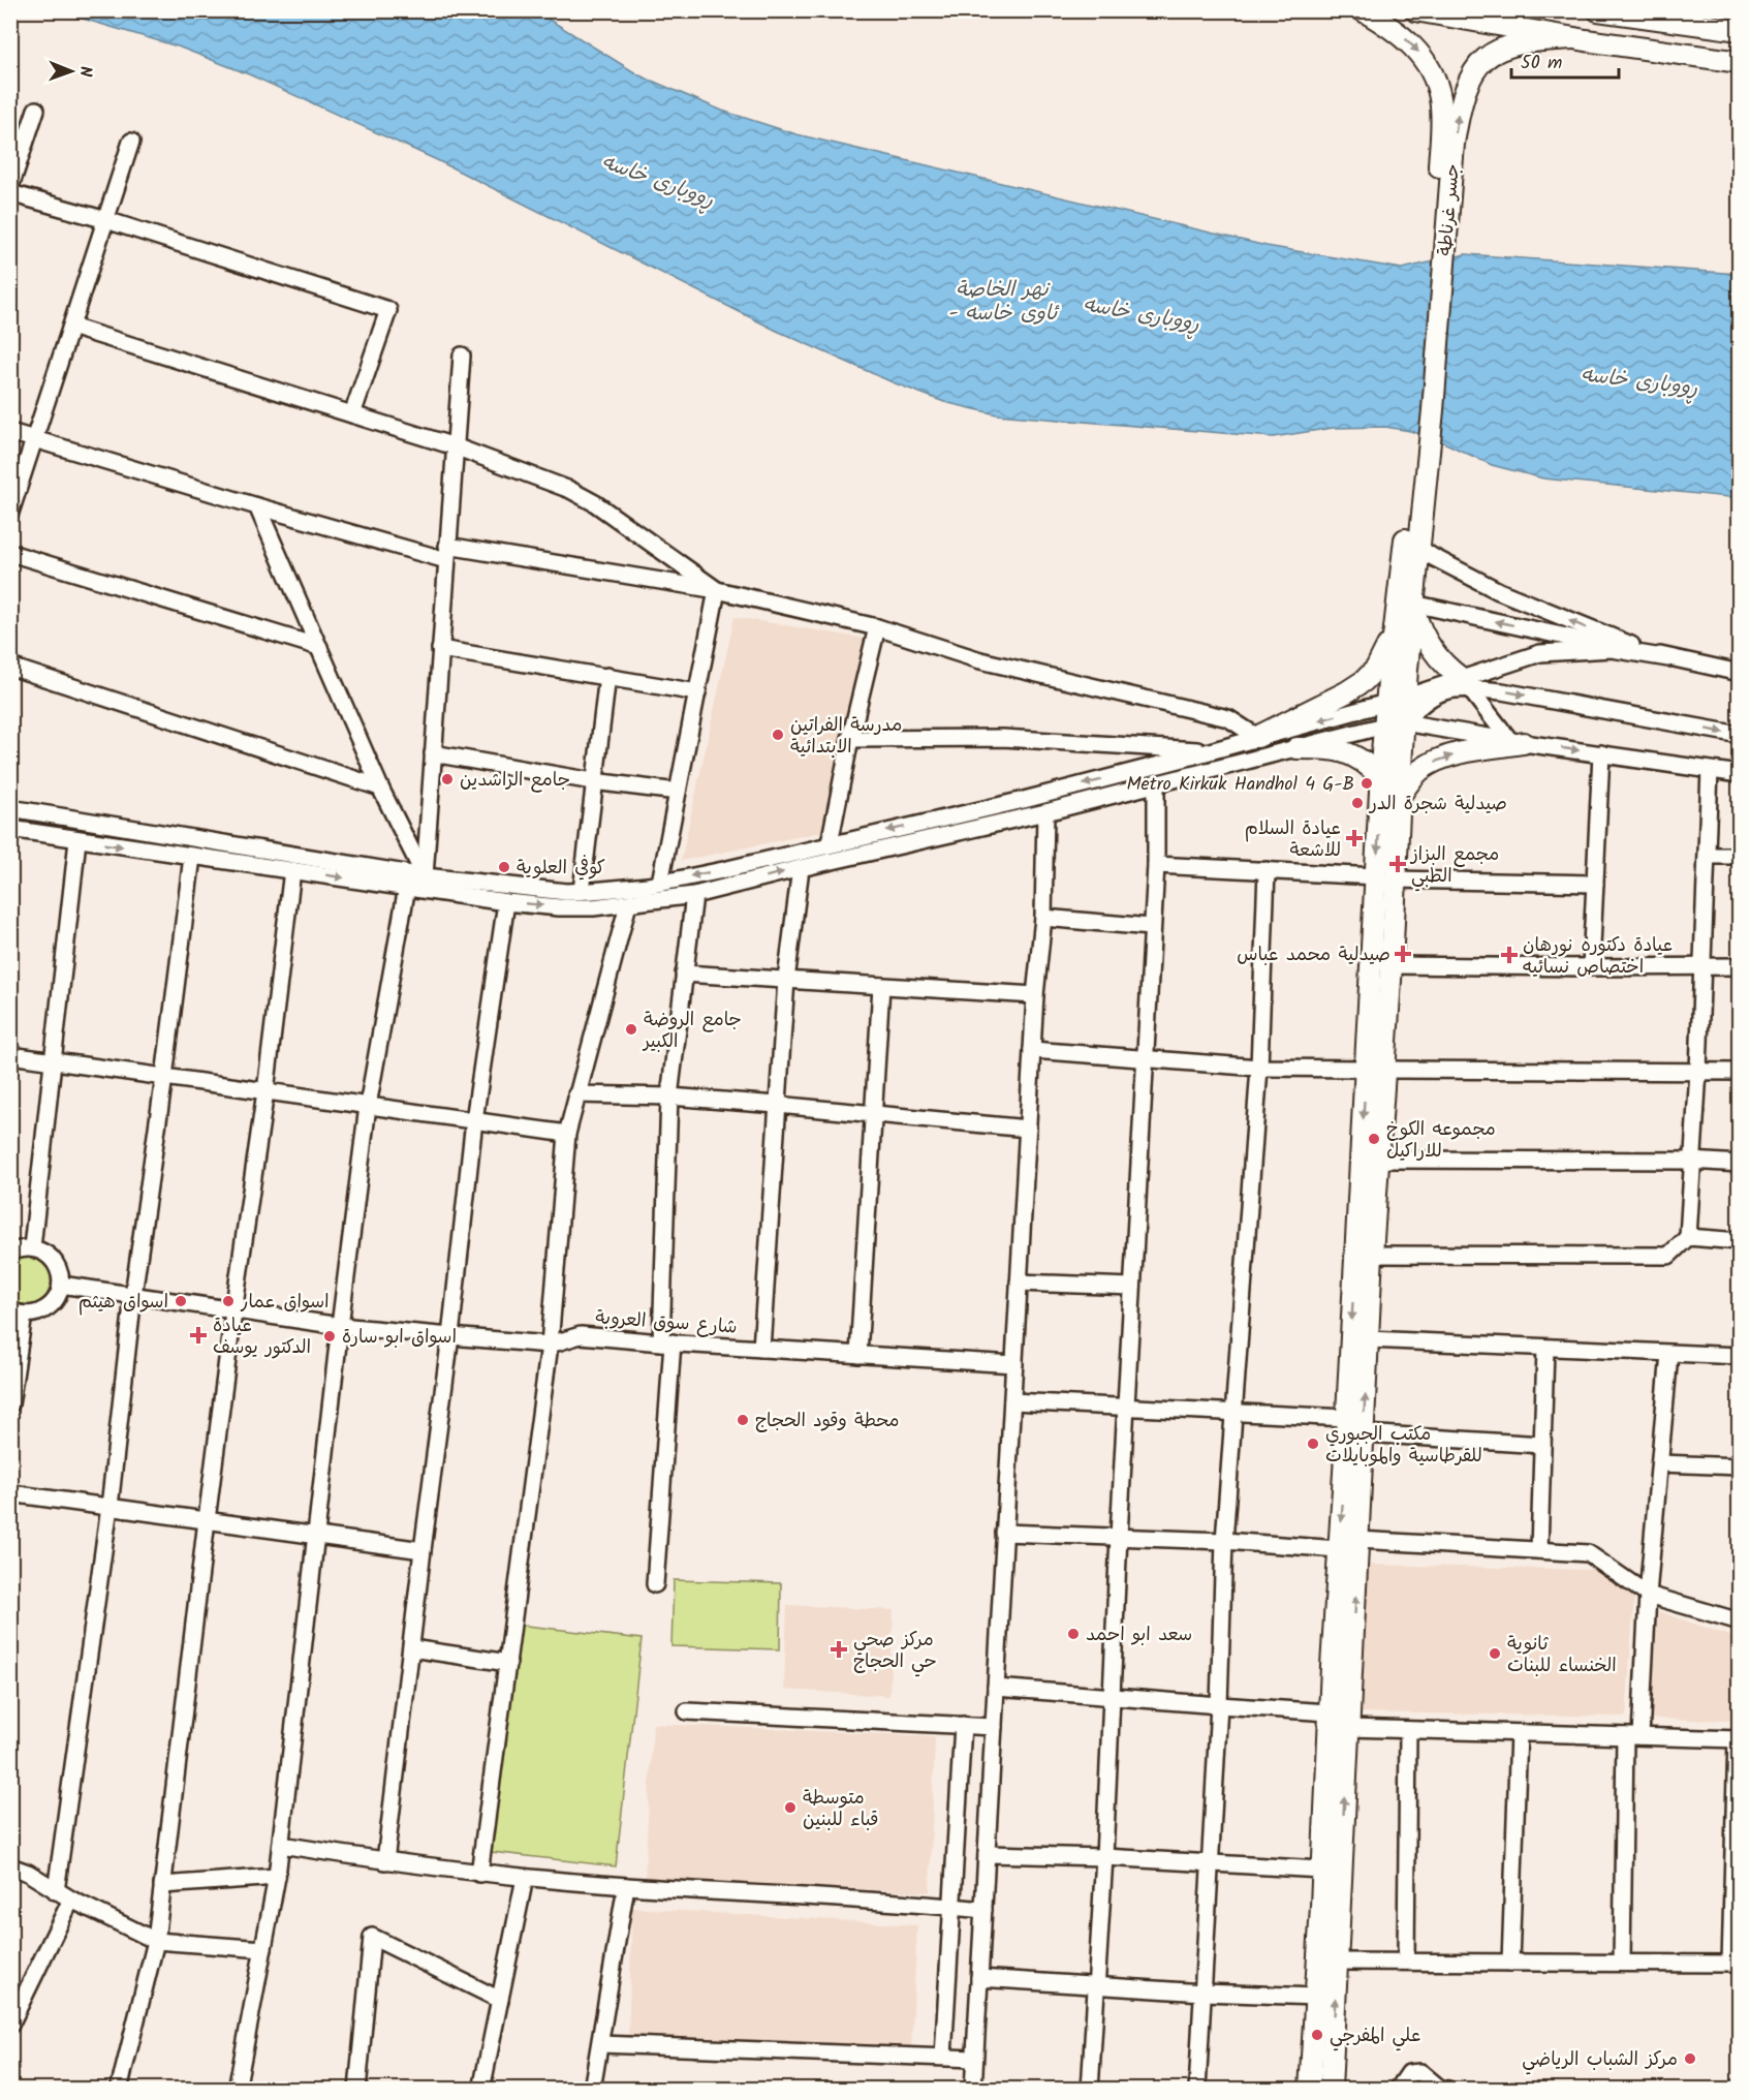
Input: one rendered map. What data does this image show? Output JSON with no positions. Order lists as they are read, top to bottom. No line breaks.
{"streets":{"main road":["جسر غرناطة"],"street":["شارع سوق العروبة"]},"water":["ڕووباری خاسە","نهر الخاصة - ئاوی خاسە"],"places":{"other":["مدرسة الفراتين الابتدائية","جامع الراشدين","Metro Kirkuk Handhol 4 G-B","صيدلية شجرة الدر","كوفي العلوية","جامع الروضة الكبير","مجموعه الكوخ للاراكيل","اسواق هيثم","اسواق عمار","اسواق ابو سارة","محطة وقود الحجاج","مكتب الجبوري للقرطاسية والموبايلات","سعد ابو احمد","ثانوية الخنساء للبنات","متوسطة قباء للبنين","علي المفرجي","مركز الشباب الرياضي"],"health":["عيادة السلام للاشعة","مجمع البزاز الطبي","صيدلية محمد عباس","عيادة دكتوره نورهان اختصاص نسائيه","عيادة الدكتور يوسف","مركز صحي حي الحجاج"]},"scale_bar":"50 m","north":"right"}
